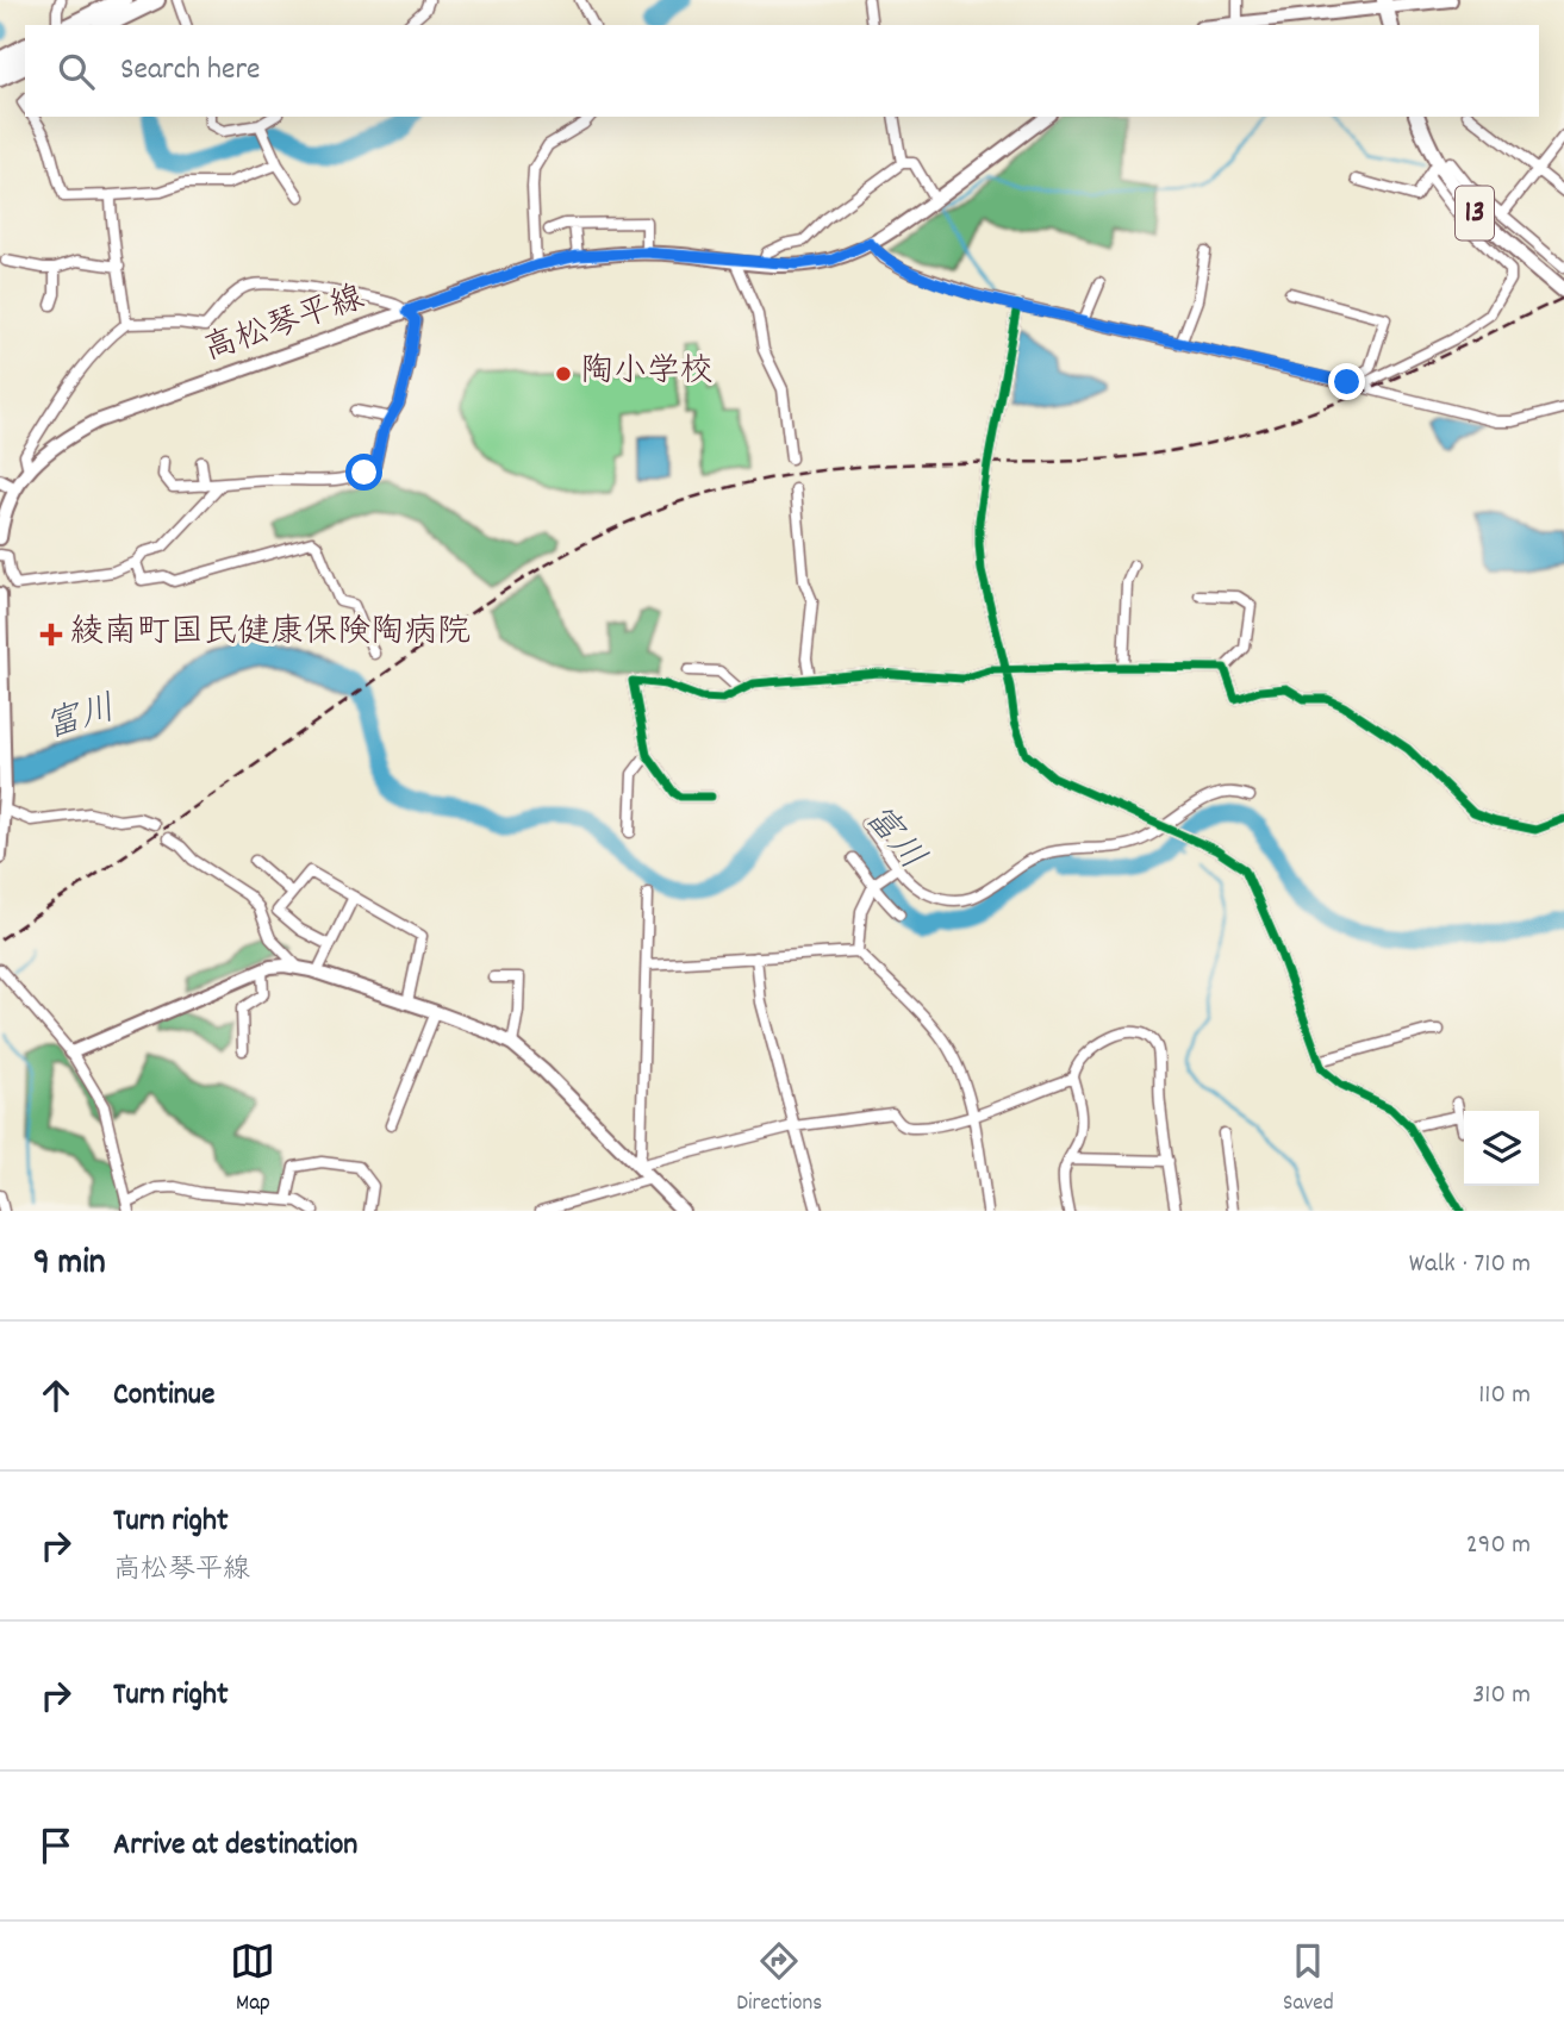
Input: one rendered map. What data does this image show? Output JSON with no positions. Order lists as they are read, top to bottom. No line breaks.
{"streets":{"main road":["13","高松琴平線"]},"water":["富川"],"places":{"other":["陶小学校"],"health":["綾南町国民健康保険陶病院"]},"page":{"search":"Search here","heading":["9 min","Walk · 710 m"],"list":[["Continue","110 m"],["Turn right","高松琴平線","290 m"],["Turn right","310 m"],"Arrive at destination"],"nav":["Map","Directions","Saved"]}}
